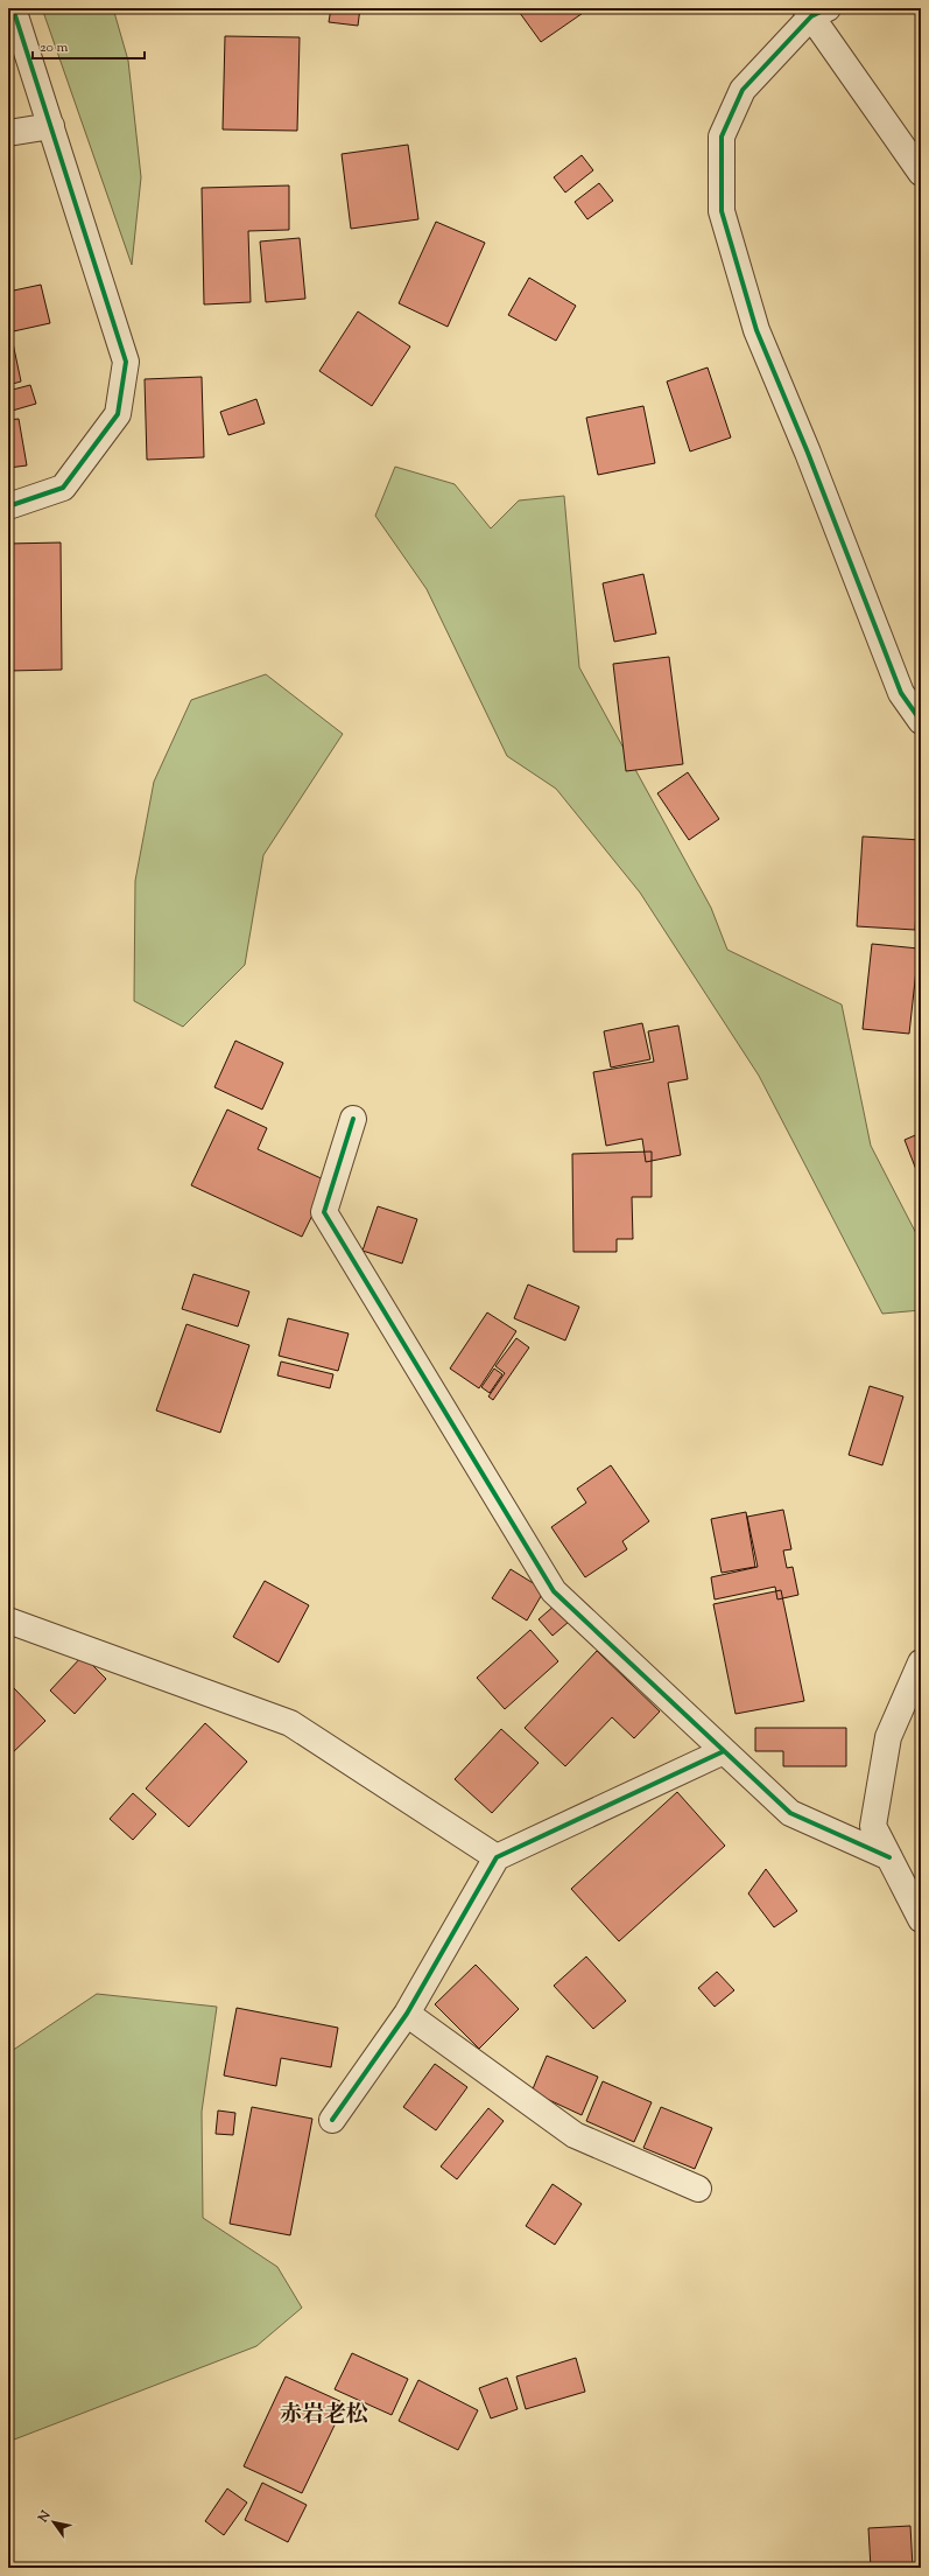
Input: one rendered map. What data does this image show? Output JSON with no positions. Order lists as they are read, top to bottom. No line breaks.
{"districts":["赤岩老松"],"scale_bar":"20 m","north":"top left"}
